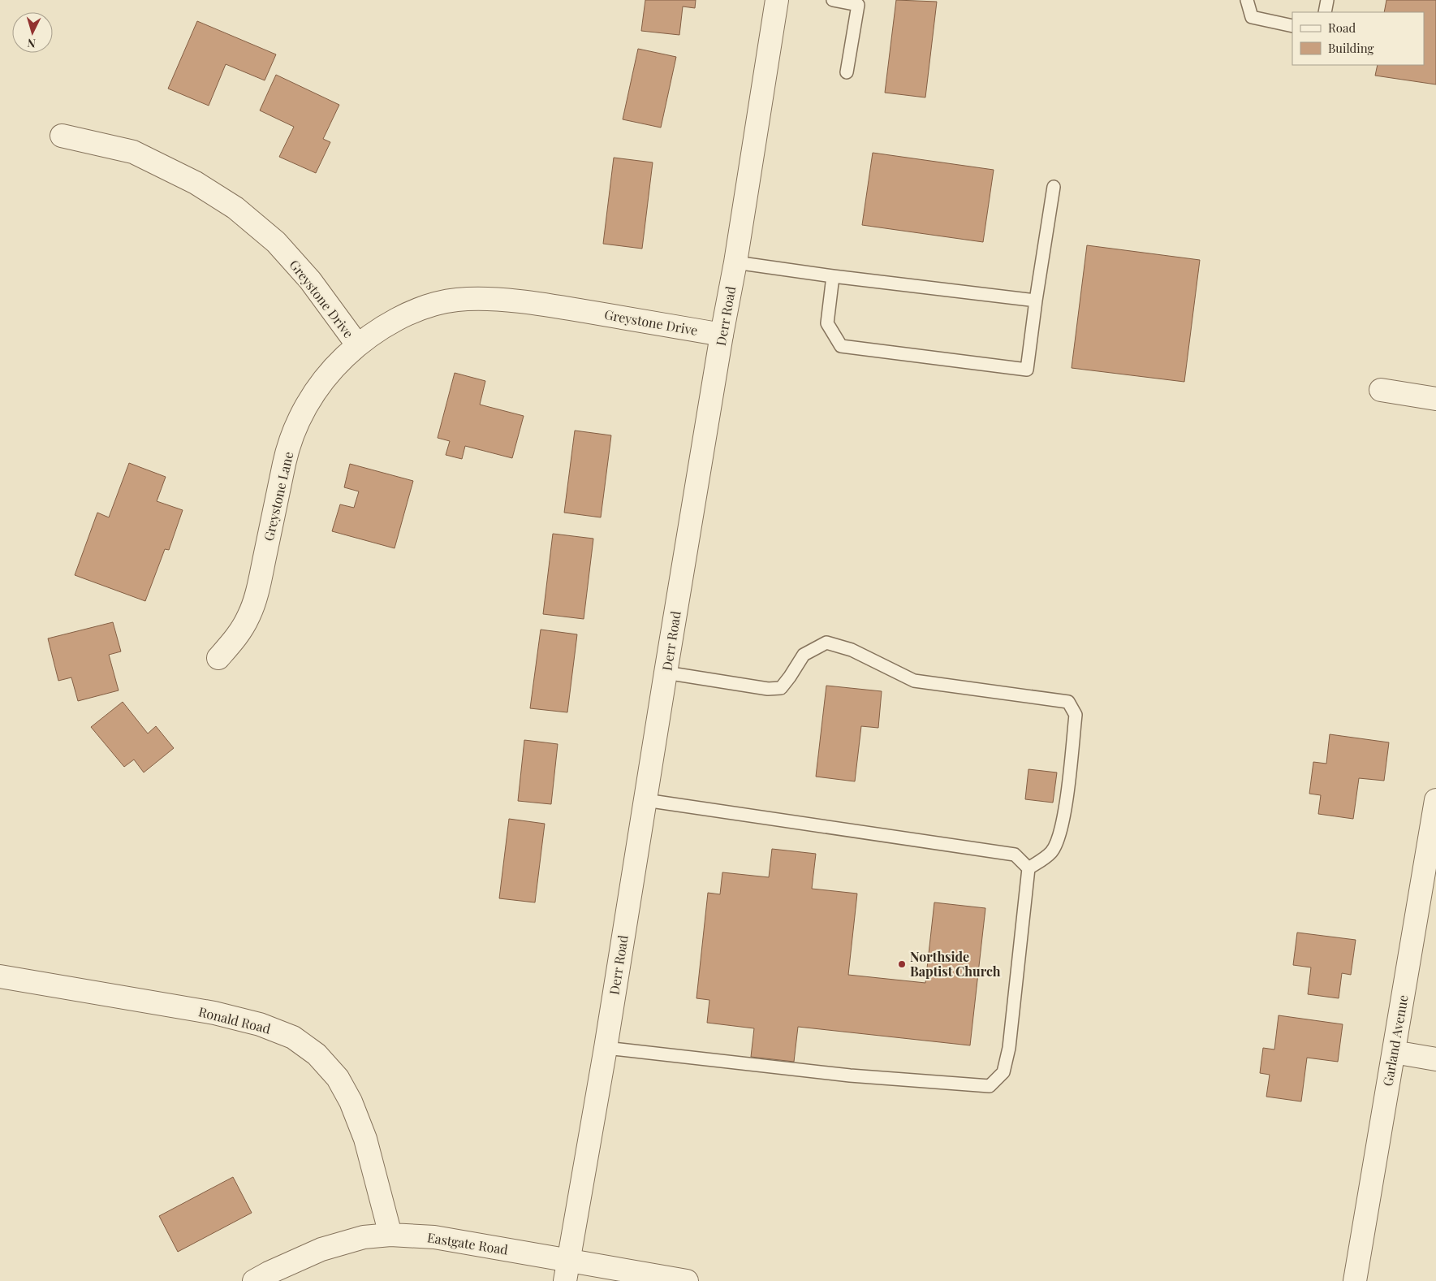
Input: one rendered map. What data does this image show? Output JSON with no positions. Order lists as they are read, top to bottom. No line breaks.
{"streets":{"street":["Greystone Drive","Derr Road","Greystone Lane","Ronald Road","Garland Avenue","Eastgate Road"]},"crossings":[["Greystone Drive","Derr Road"],["Greystone Drive","Greystone Lane"],["Derr Road","Eastgate Road"],["Ronald Road","Eastgate Road"]],"places":["Northside Baptist Church"],"legend":["Road","Building"],"north":"bottom"}
